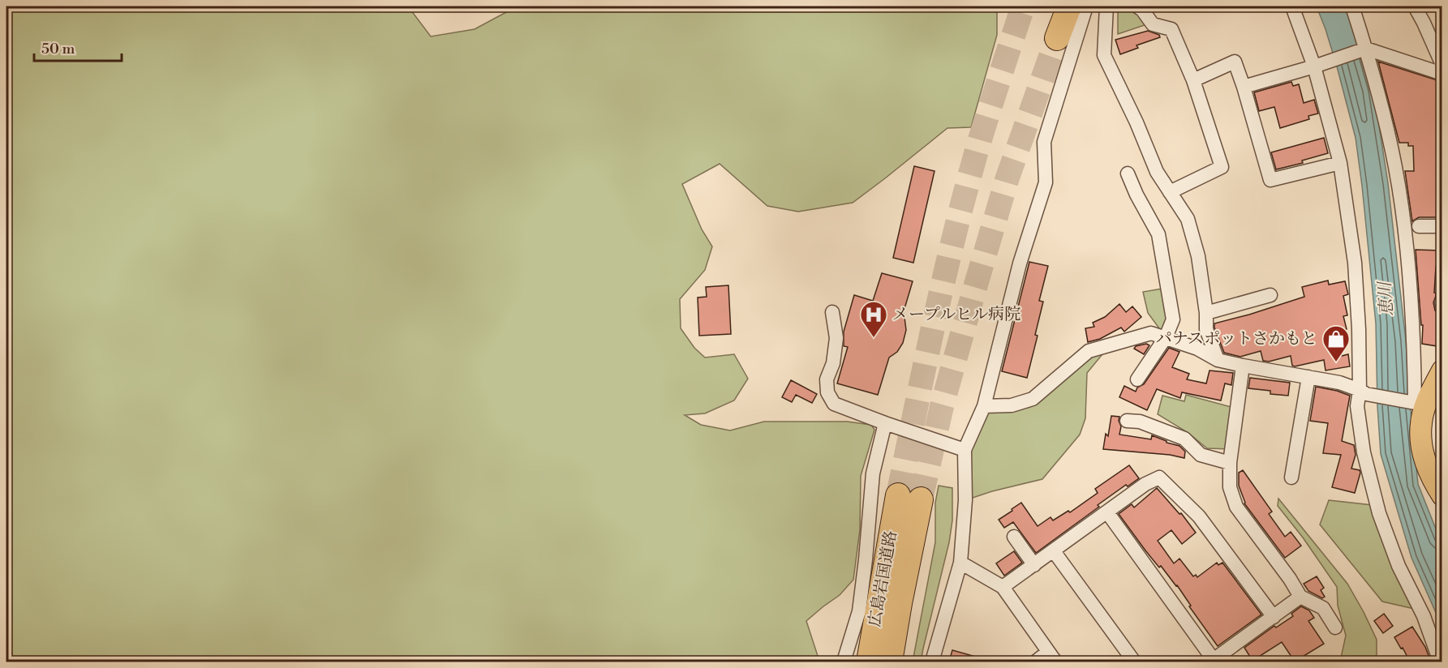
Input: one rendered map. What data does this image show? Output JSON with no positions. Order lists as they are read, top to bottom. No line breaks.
{"streets":{"highway":["広島岩国道路"]},"water":["恵川"],"places":{"hospital":["メープルヒル病院"],"shop":["パナスポットさかもと"]},"scale_bar":"50 m"}
